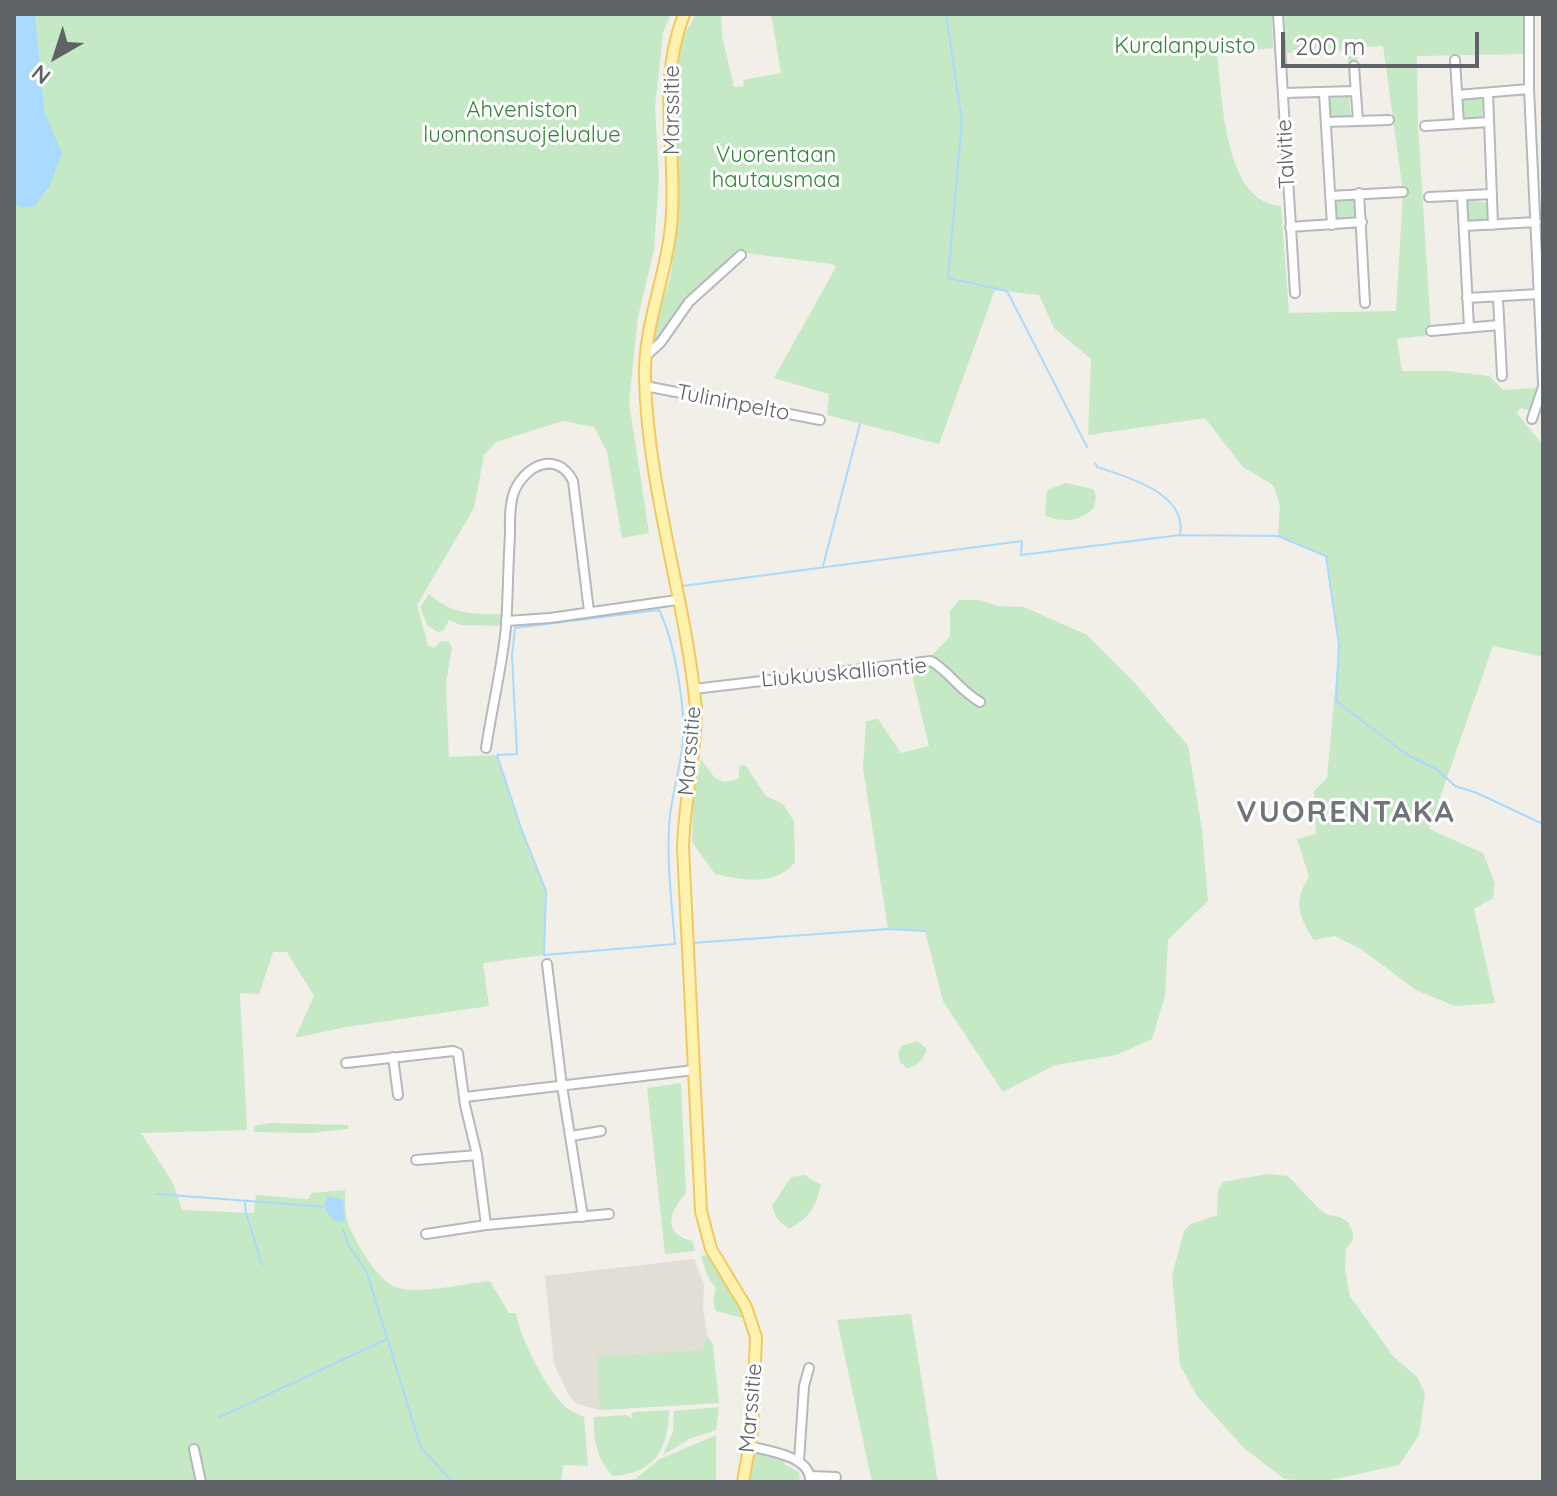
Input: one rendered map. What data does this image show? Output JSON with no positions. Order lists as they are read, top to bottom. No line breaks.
{"streets":{"main road":["Marssitie"],"street":["Talvitie","Tulininpelto","Liukuuskalliontie"]},"crossings":[["Marssitie","Tulininpelto"],["Marssitie","Liukuuskalliontie"]],"districts":["VUORENTAKA"],"parks":["Kuralanpuisto","Ahveniston luonnonsuojelualue","Vuorentaan hautausmaa"],"scale_bar":"200 m","north":"bottom left"}
